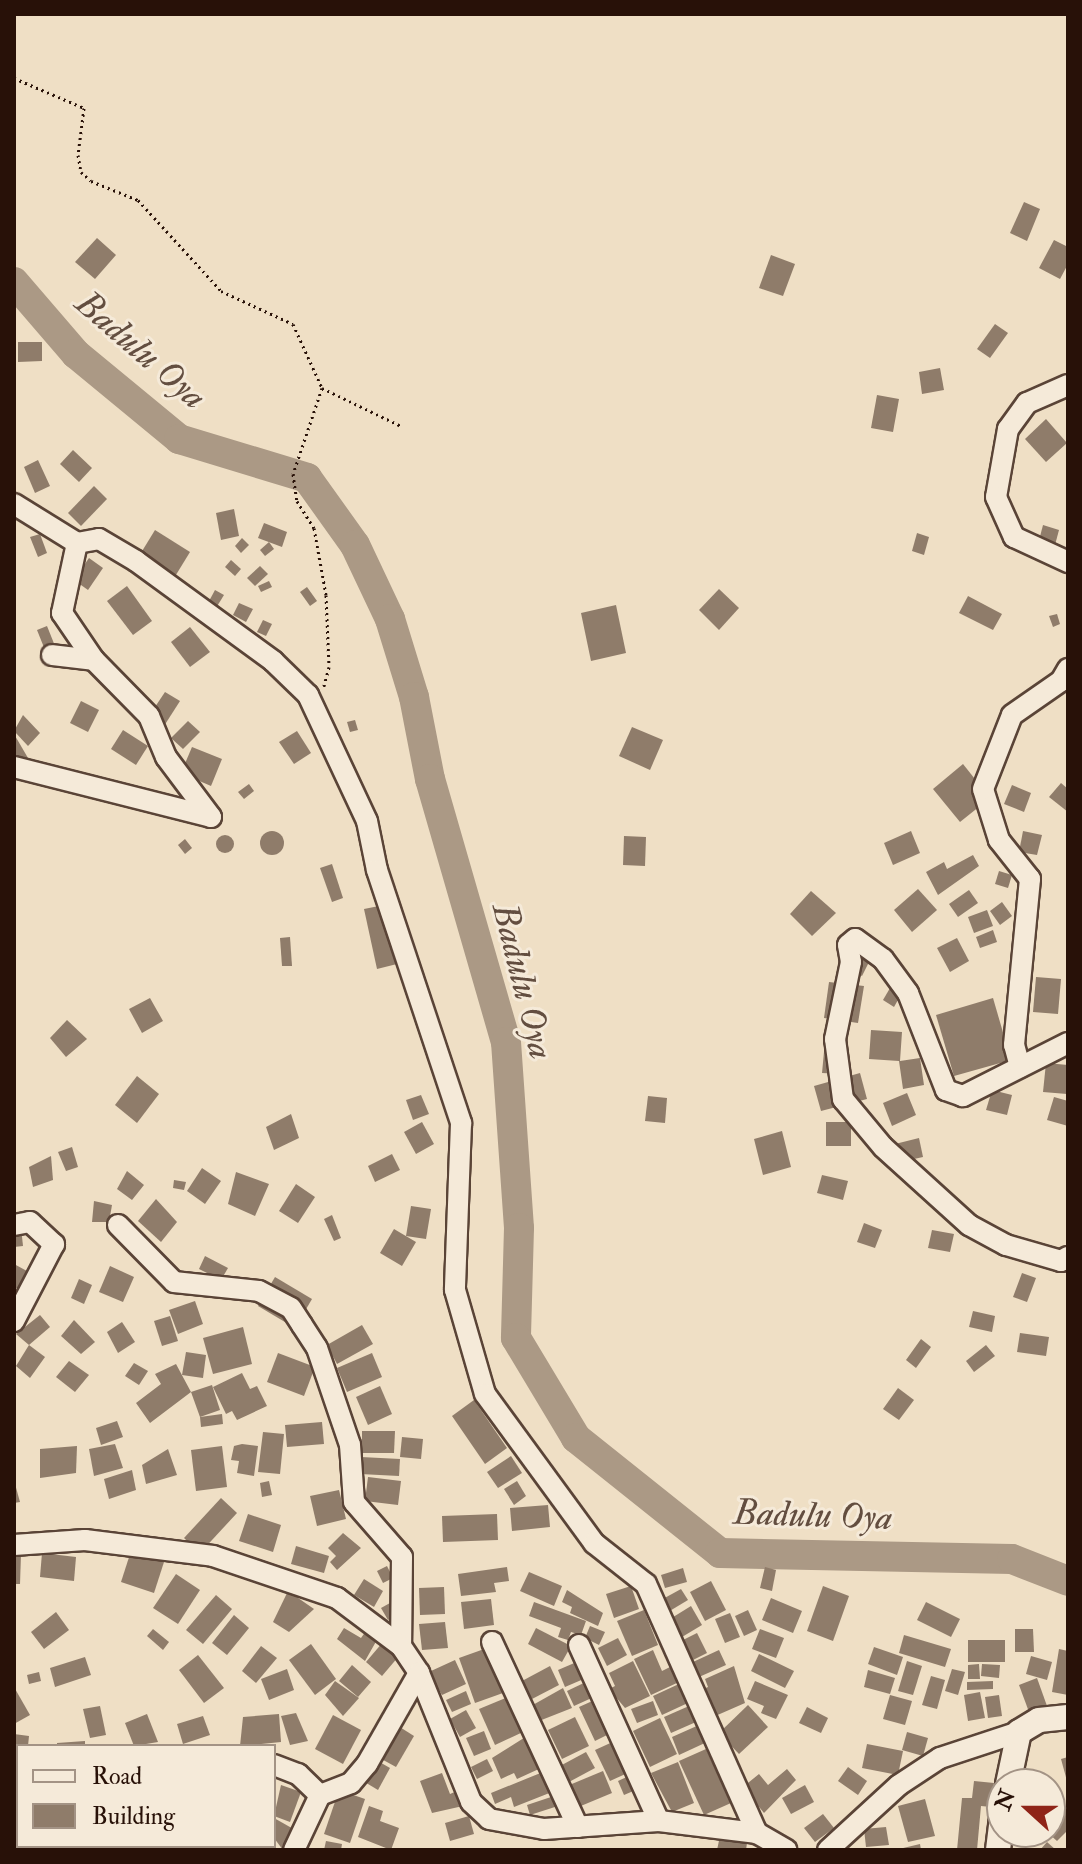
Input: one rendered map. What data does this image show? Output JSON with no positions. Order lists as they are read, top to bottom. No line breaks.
{"water":["Badulu Oya"],"legend":["Road","Building"],"north":"left"}
